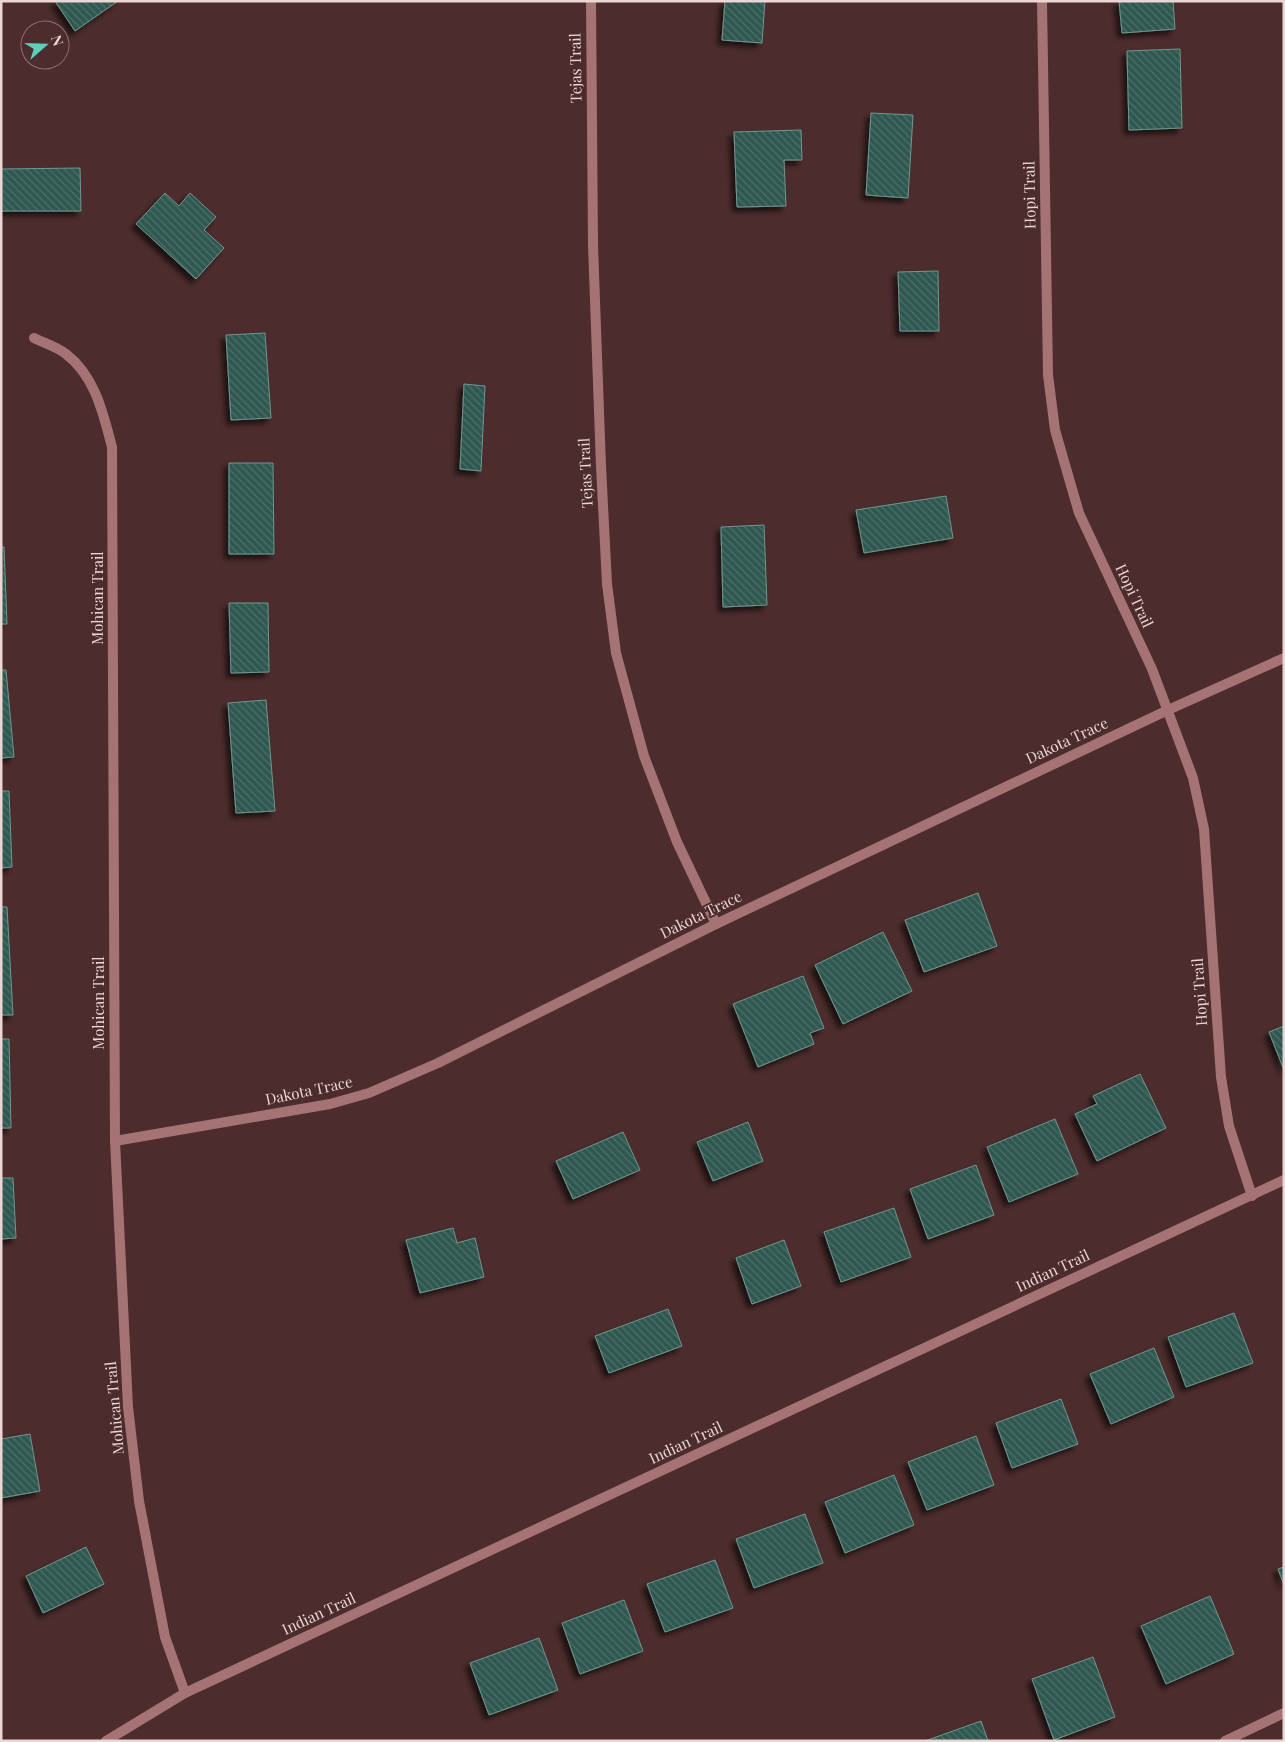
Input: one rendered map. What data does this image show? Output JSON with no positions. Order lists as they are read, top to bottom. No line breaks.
{"streets":{"street":["Tejas Trail","Hopi Trail","Mohican Trail","Dakota Trace","Indian Trail"]},"crossings":[["Tejas Trail","Dakota Trace"],["Hopi Trail","Dakota Trace"],["Hopi Trail","Indian Trail"],["Mohican Trail","Dakota Trace"],["Mohican Trail","Indian Trail"]],"north":"right"}
